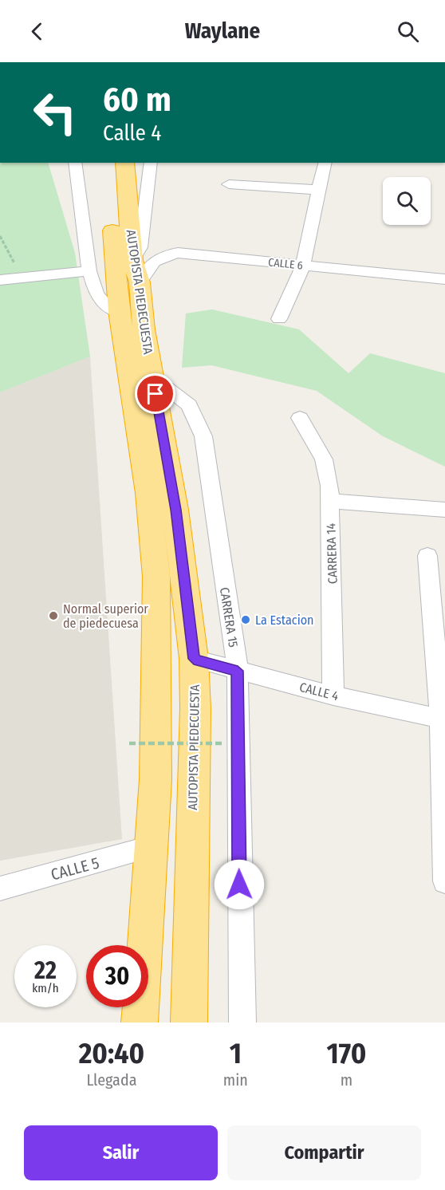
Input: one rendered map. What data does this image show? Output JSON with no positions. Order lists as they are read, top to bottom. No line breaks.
{"streets":{"highway":["AUTOPISTA PIEDECUESTA"],"street":["CALLE 6","CARRERA 14","CARRERA 15","CALLE 4","CALLE 5"]},"crossings":[["CALLE 6","AUTOPISTA PIEDECUESTA"],["AUTOPISTA PIEDECUESTA","CARRERA 15"],["AUTOPISTA PIEDECUESTA","CALLE 4"],["AUTOPISTA PIEDECUESTA","CALLE 5"],["CARRERA 14","CALLE 4"],["CARRERA 15","CALLE 4"]],"places":["Normal superior de piedecuesa","La Estacion"],"page":{"header":"Waylane","turn":["60 m","Calle 4"],"speed":"22 km/h","limit":"30","eta":["20:40","Llegada","1","min","170","m"],"buttons":["Salir","Compartir"]}}
